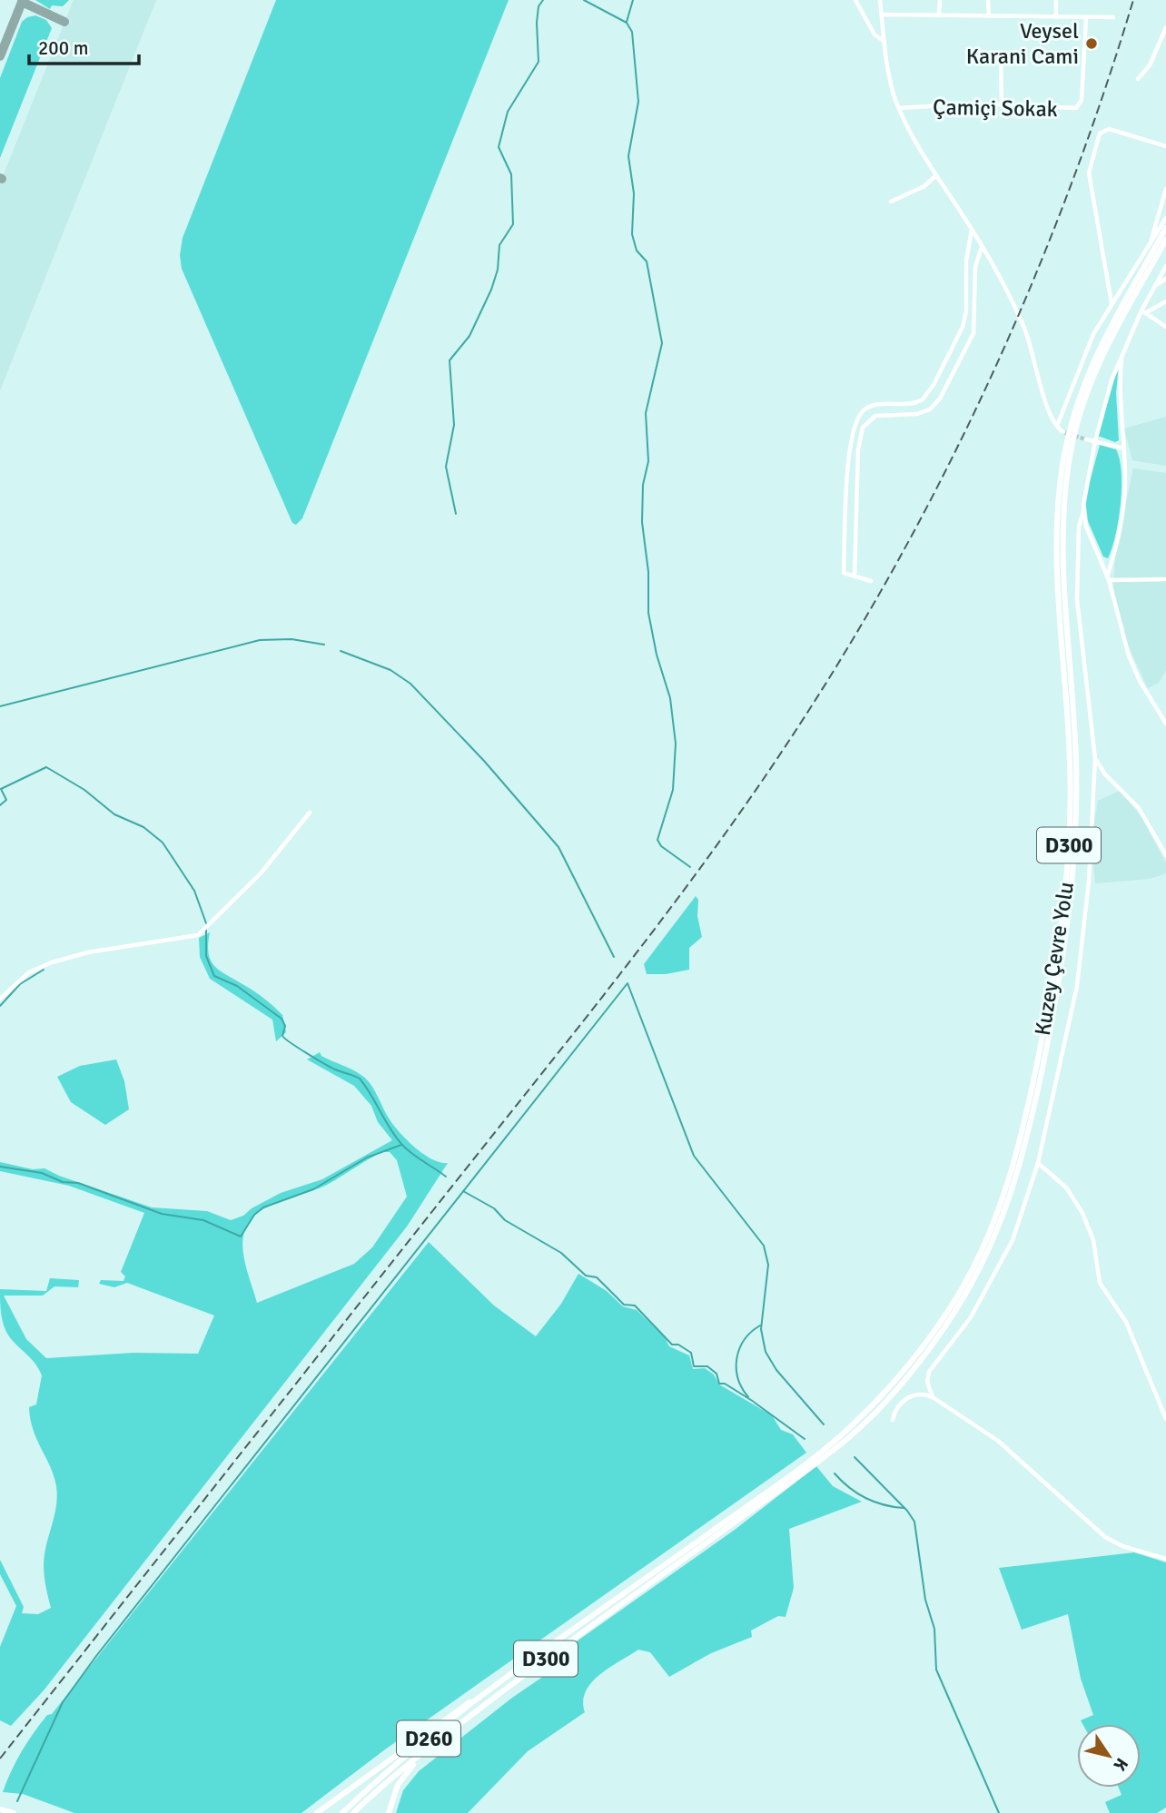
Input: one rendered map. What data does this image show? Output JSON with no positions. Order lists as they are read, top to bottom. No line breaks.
{"streets":{"highway":["D300","Kuzey Çevre Yolu","D260"],"street":["Çamiçi Sokak"]},"crossings":[["D300","Kuzey Çevre Yolu"],["D300","D260"]],"places":["Veysel Karani Cami"],"scale_bar":"200 m","north":"bottom right"}
